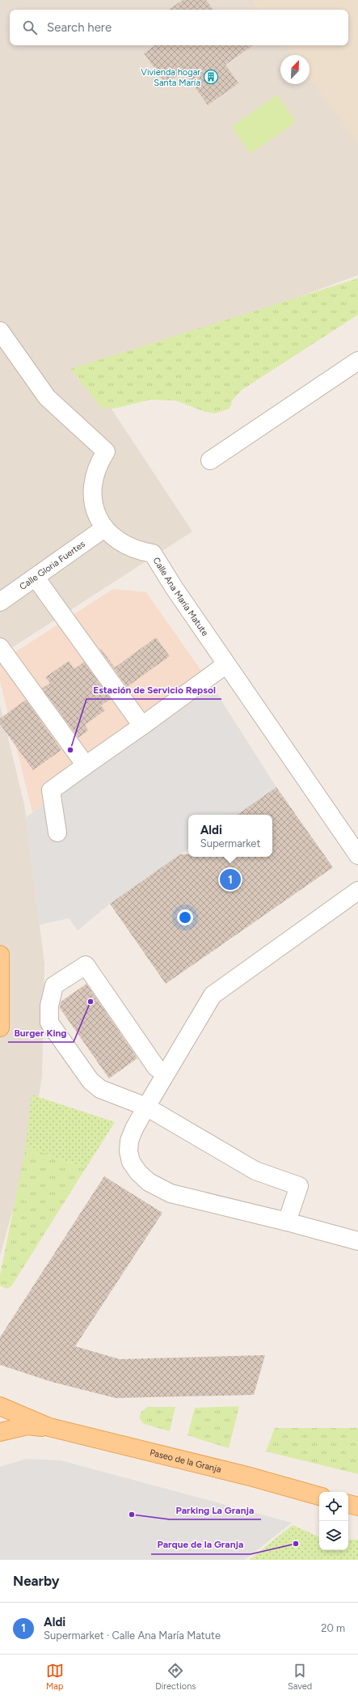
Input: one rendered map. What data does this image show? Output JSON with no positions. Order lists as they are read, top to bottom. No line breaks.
{"streets":{"main road":["Paseo de la Granja"],"street":["Calle Gloria Fuertes","Calle Ana María Matute"]},"crossings":[["Calle Gloria Fuertes","Calle Ana María Matute"]],"places":{"building":["Vivienda hogar Santa María"],"other":["Estación de Servicio Repsol","Burger King","Parking La Granja","Parque de la Granja"]},"north":"top right","page":{"search":"Search here","popup":["Aldi","Supermarket"],"pins":"1","heading":"Nearby","list":[{"mark":"1","name":"Aldi","note":"Supermarket · Calle Ana María Matute","value":"20 m"}],"nav":["Map","Directions","Saved"]}}
